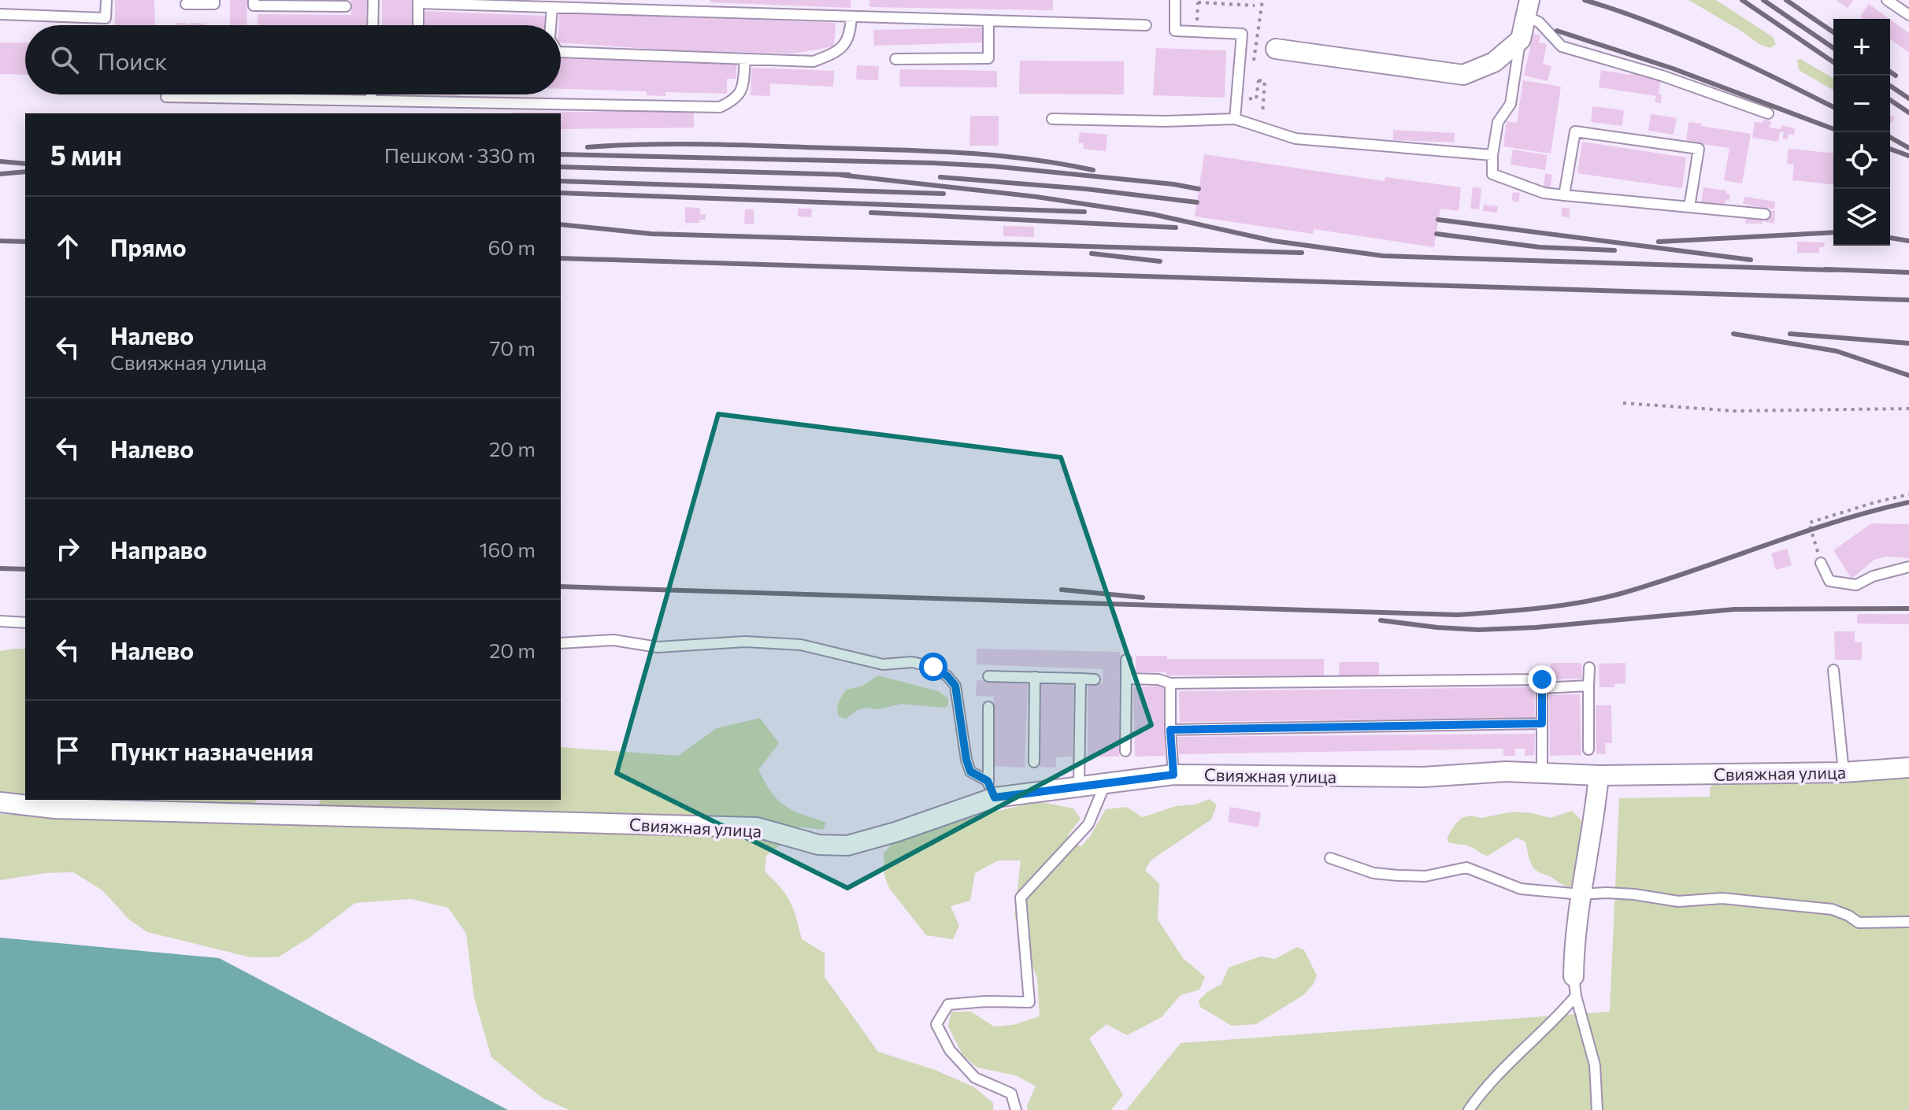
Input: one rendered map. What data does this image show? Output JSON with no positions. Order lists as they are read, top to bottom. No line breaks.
{"streets":{"street":["Свияжная улица"]},"page":{"map_buttons":["+","−"],"search":"Поиск","heading":["5 мин","Пешком · 330 m"],"list":[["Прямо","60 m"],["Налево","Свияжная улица","70 m"],["Налево","20 m"],["Направо","160 m"],["Налево","20 m"],"Пункт назначения"]}}
